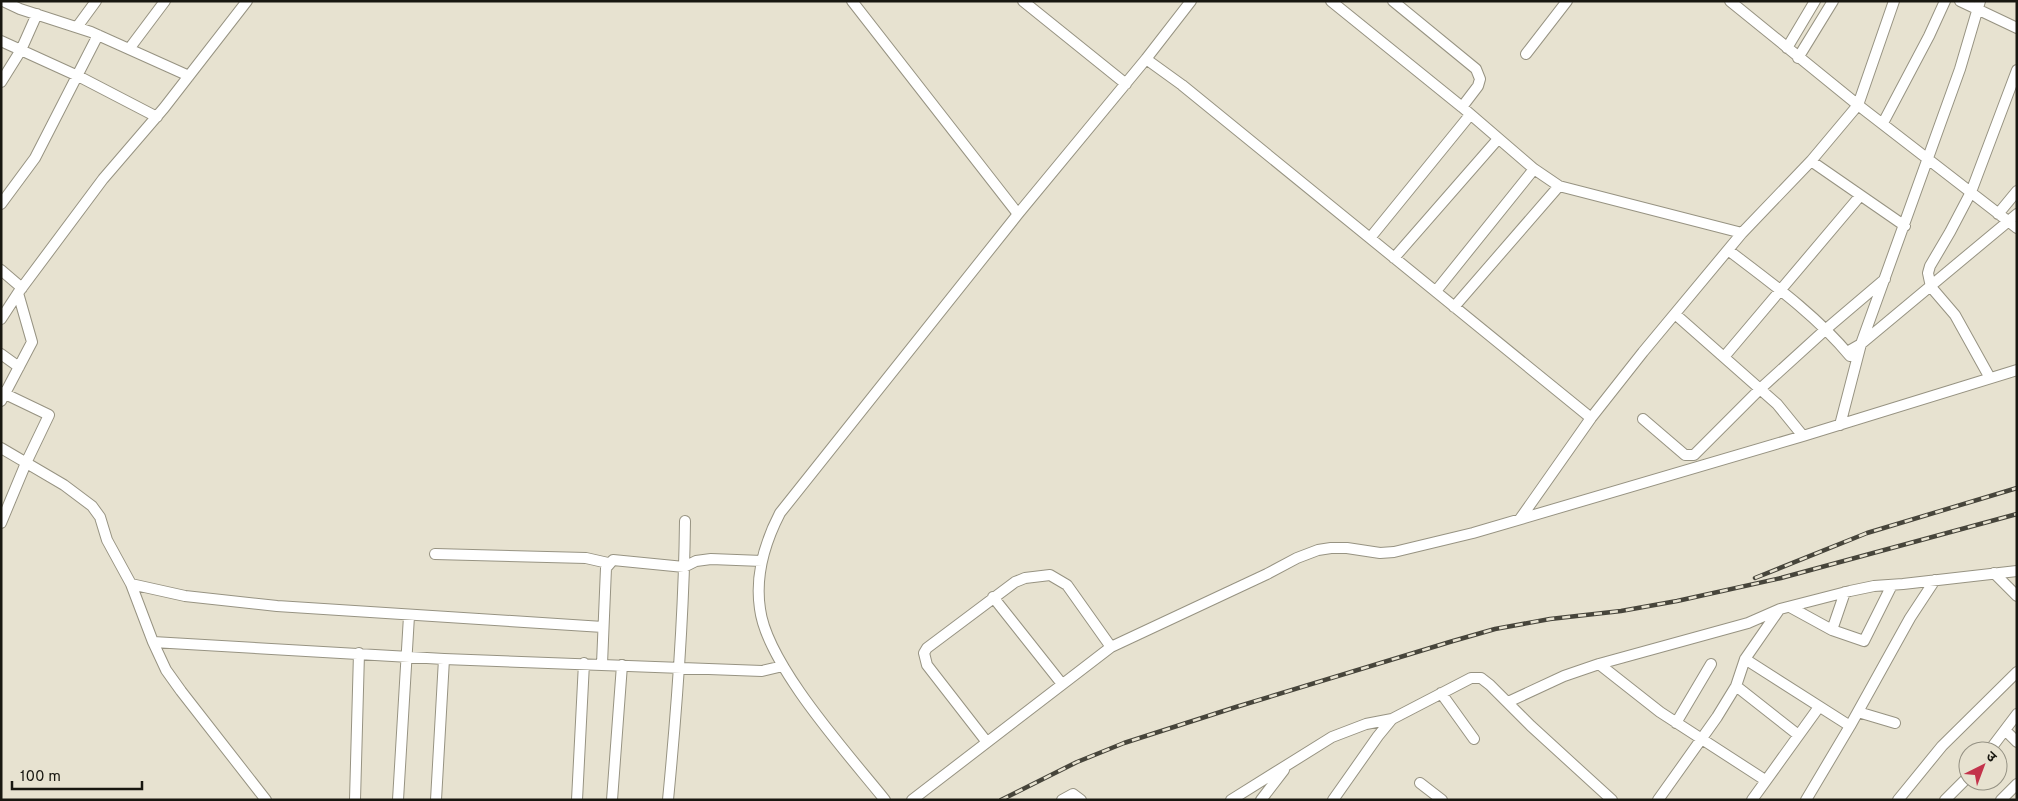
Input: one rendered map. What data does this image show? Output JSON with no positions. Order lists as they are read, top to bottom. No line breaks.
{"scale_bar":"100 m","north":"top right"}
